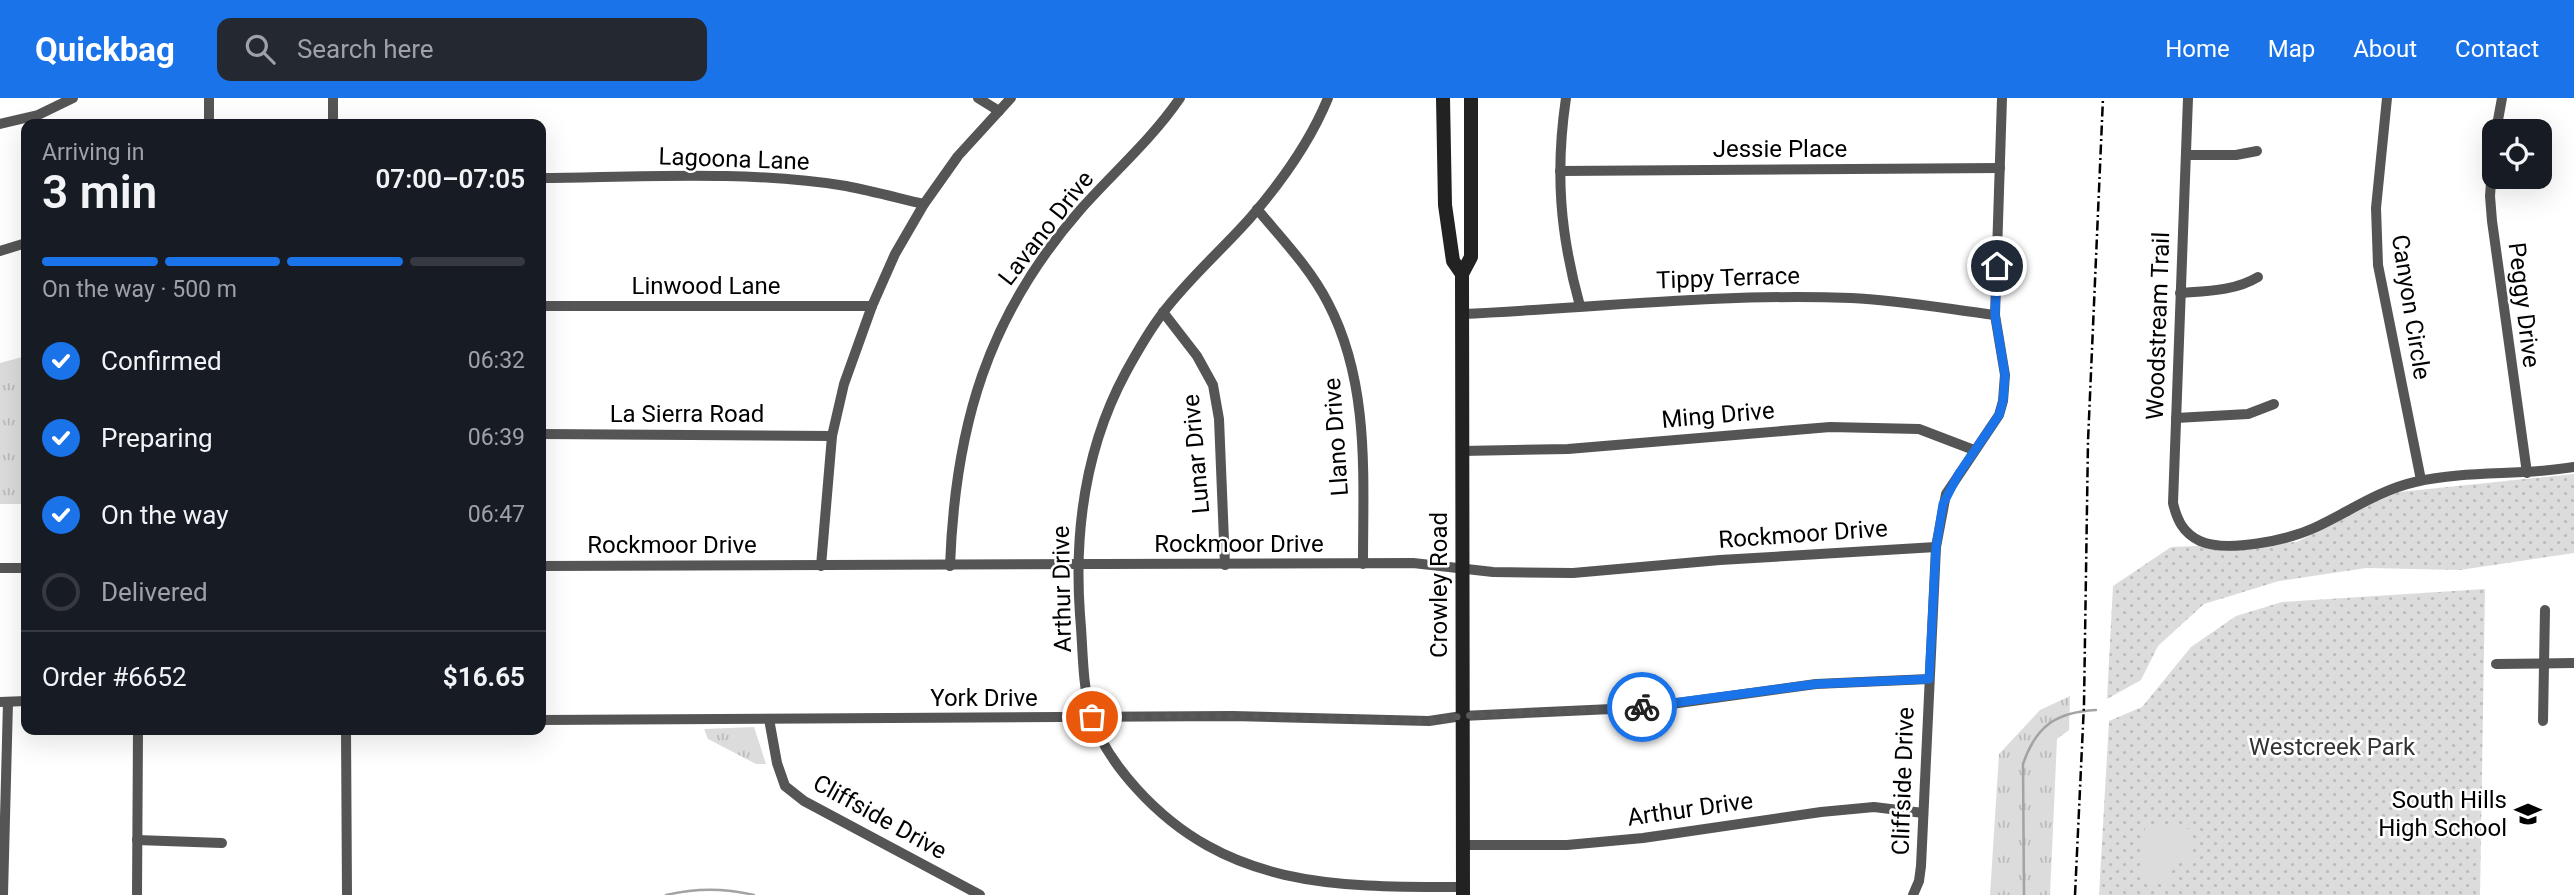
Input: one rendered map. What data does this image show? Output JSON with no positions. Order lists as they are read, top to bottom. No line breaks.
{"streets":{"main road":["Crowley Road"],"street":["Jessie Place","Lagoona Lane","Lavano Drive","Tippy Terrace","Linwood Lane","Peggy Drive","Canyon Circle","Woodstream Trail","La Sierra Road","Ming Drive","Llano Drive","Lunar Drive","Rockmoor Drive","Arthur Drive","York Drive","Cliffside Drive"]},"crossings":[["Jessie Place","Cliffside Drive"],["Lavano Drive","Rockmoor Drive"],["Tippy Terrace","Crowley Road"],["Tippy Terrace","Cliffside Drive"],["Canyon Circle","Woodstream Trail"],["Ming Drive","Crowley Road"],["Ming Drive","Cliffside Drive"],["Llano Drive","Rockmoor Drive"],["Llano Drive","Arthur Drive"],["Lunar Drive","Rockmoor Drive"],["Lunar Drive","Arthur Drive"],["Rockmoor Drive","Crowley Road"],["Rockmoor Drive","Arthur Drive"],["Rockmoor Drive","Cliffside Drive"],["Crowley Road","Arthur Drive"],["Crowley Road","York Drive"],["Arthur Drive","York Drive"],["Arthur Drive","Cliffside Drive"],["York Drive","Cliffside Drive"]],"parks":["Westcreek Park"],"places":{"school or university":["South Hills High School"]},"page":{"header":"Quickbag","search":"Search here","nav":["Home","Map","About","Contact"],"heading":["3 min","Arriving in","07:00–07:05"],"panel":["Order #6652","$16.65"],"bar":"On the way · 500 m","list":[["Confirmed","06:32"],["Preparing","06:39"],["On the way","06:47"],"Delivered"]}}
